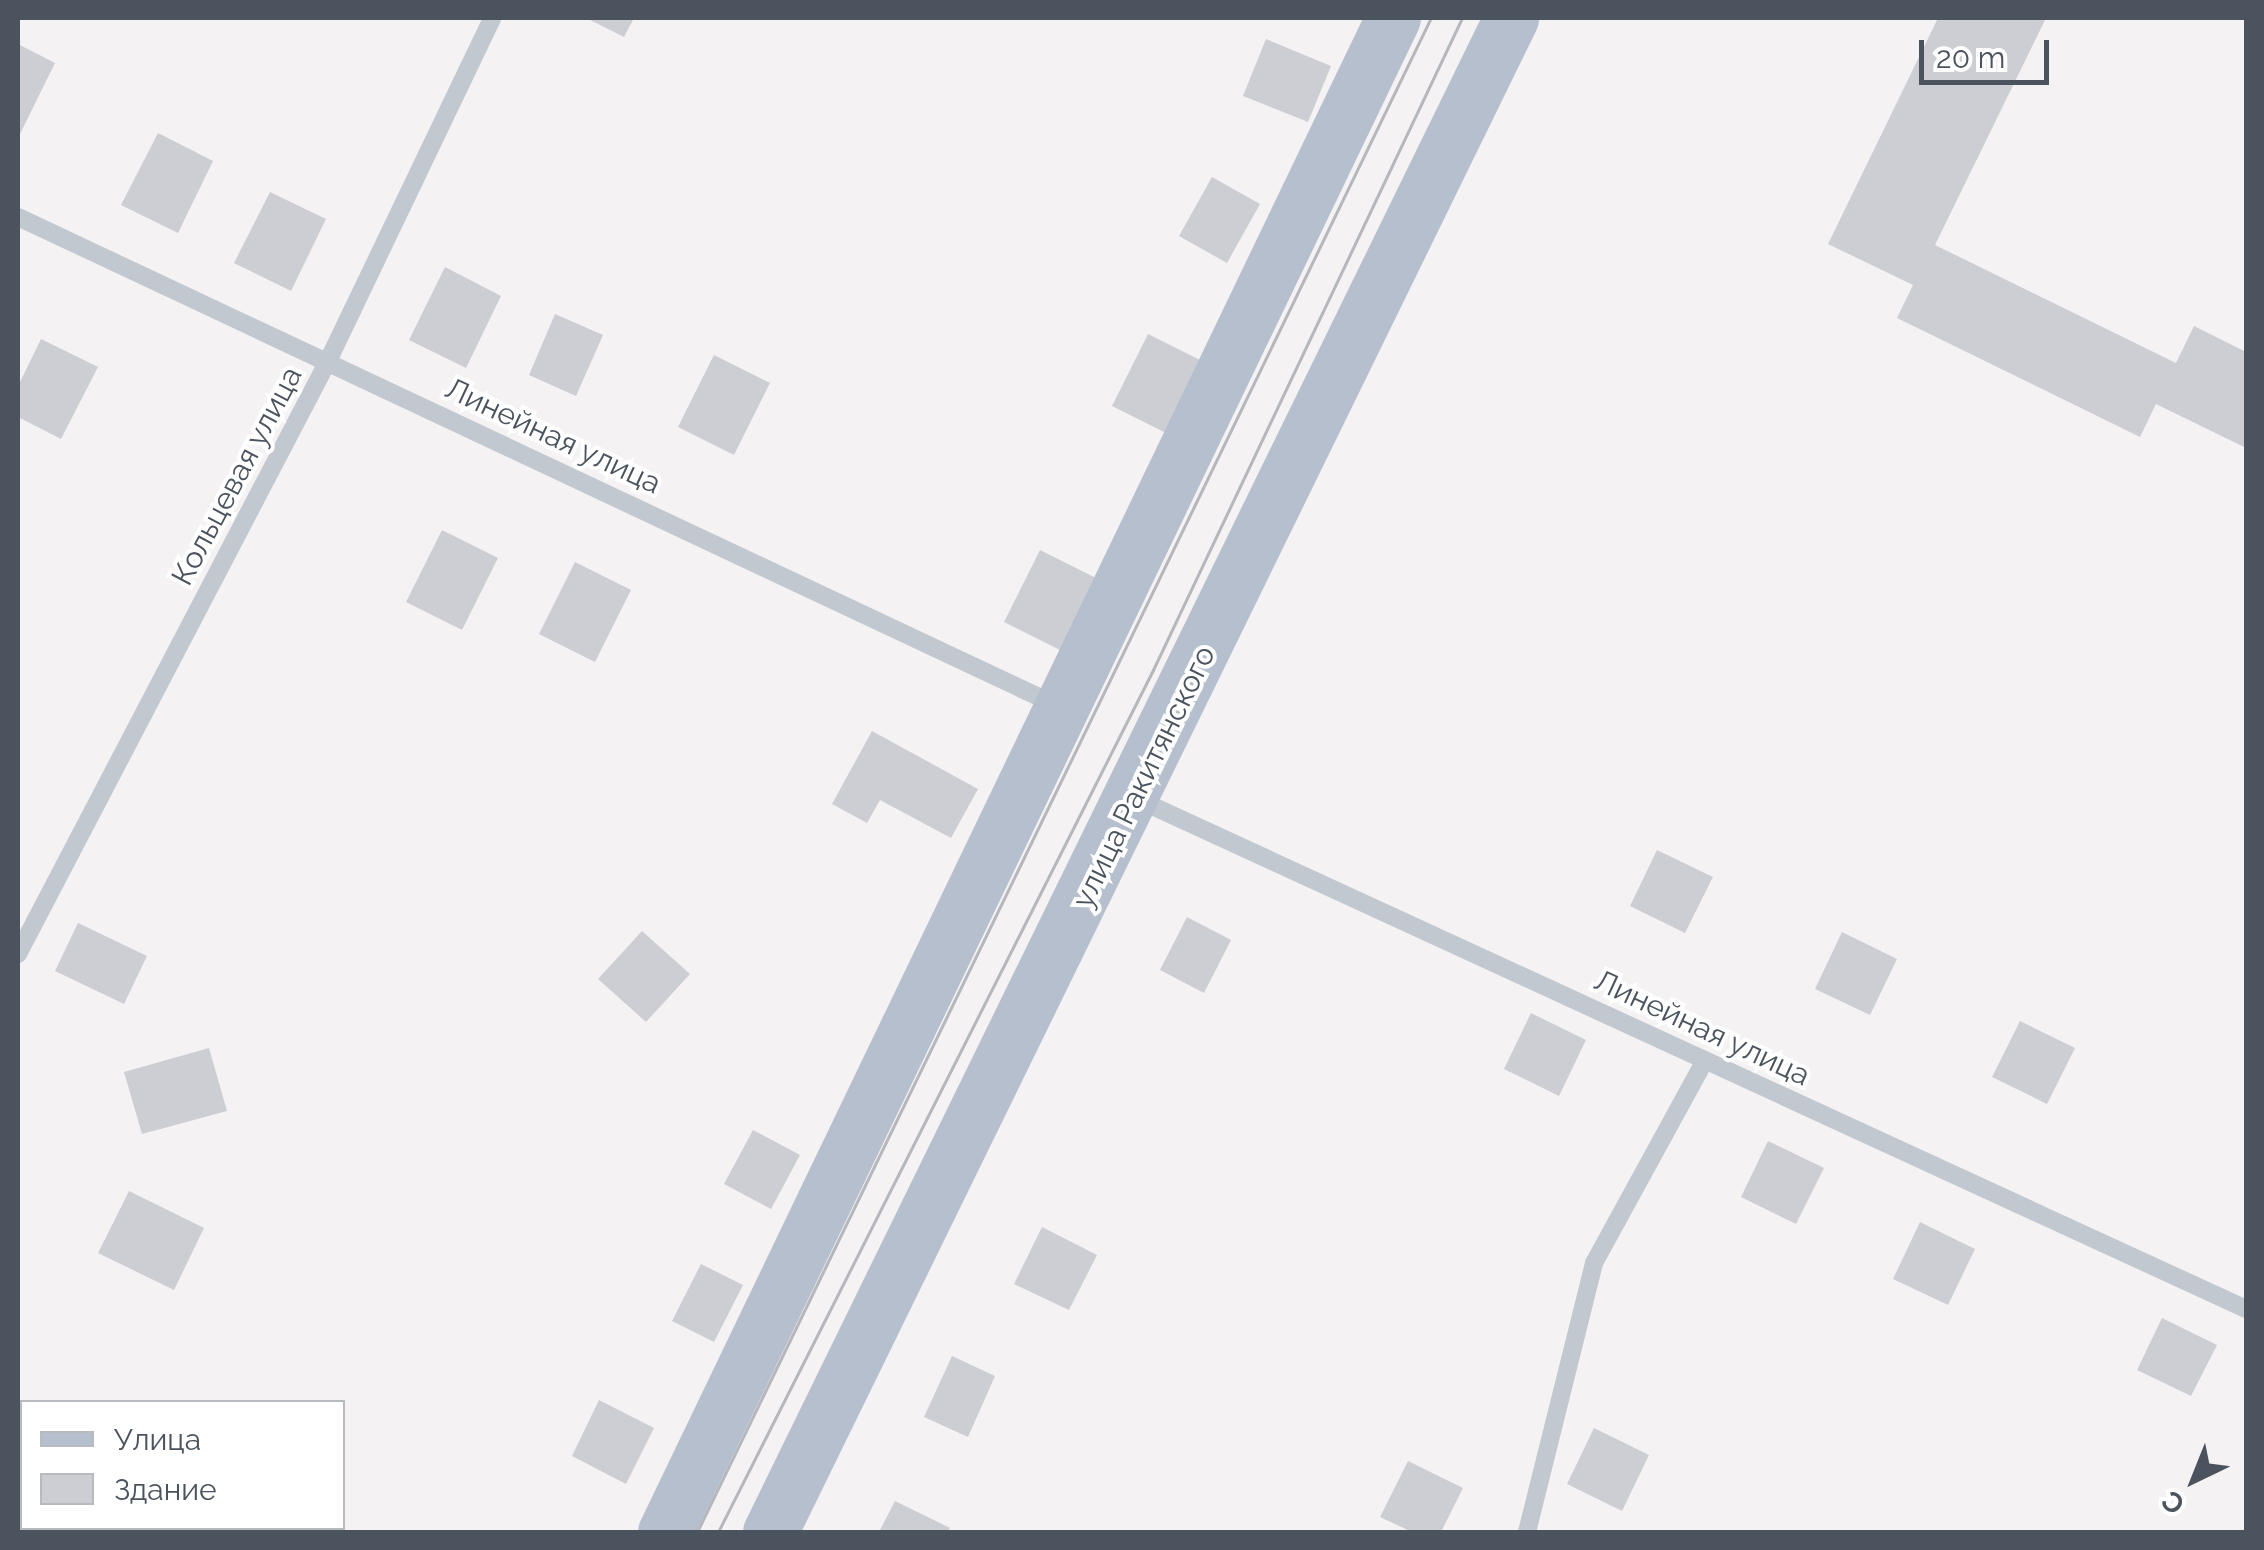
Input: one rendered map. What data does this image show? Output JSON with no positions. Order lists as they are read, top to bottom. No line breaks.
{"streets":{"main road":["улица Ракитянского"],"lane":["Линейная улица","Кольцевая улица"]},"crossings":[["Линейная улица","Кольцевая улица"],["Линейная улица","улица Ракитянского"]],"legend":["Улица","Здание"],"scale_bar":"20 m","north":"bottom left"}
